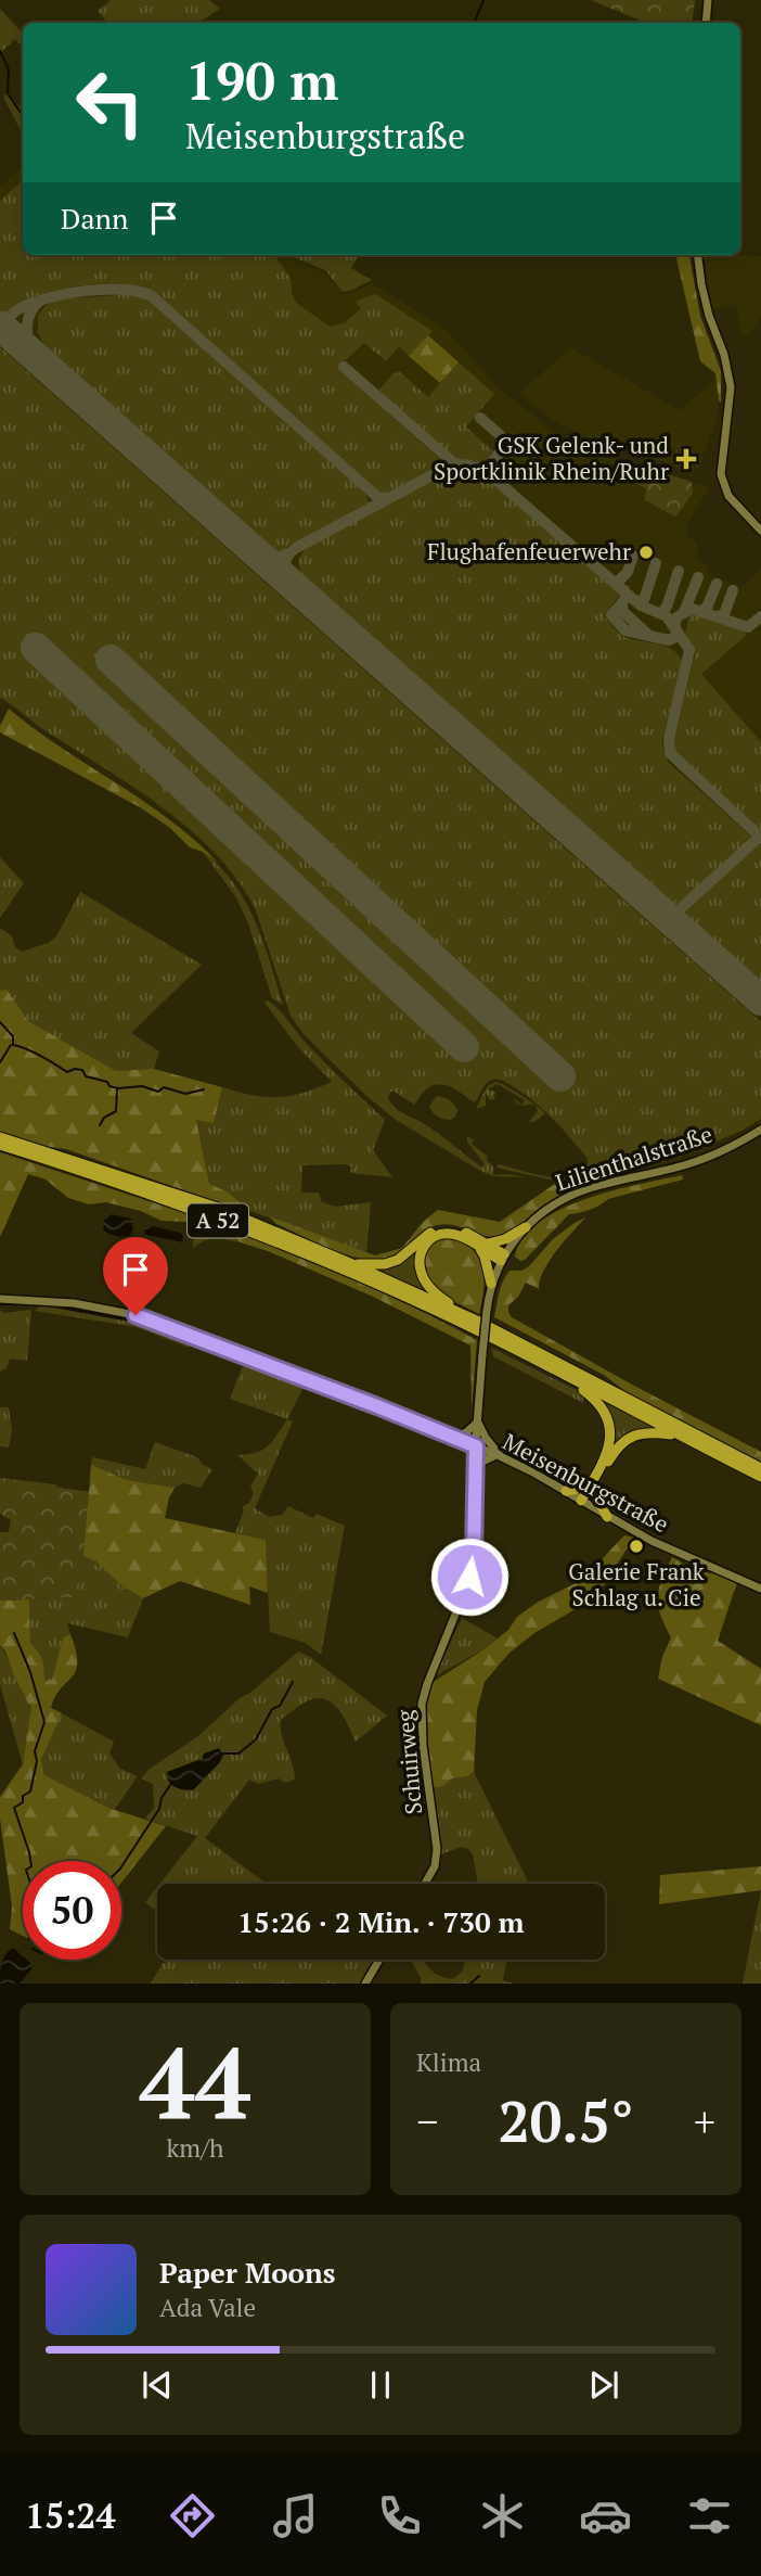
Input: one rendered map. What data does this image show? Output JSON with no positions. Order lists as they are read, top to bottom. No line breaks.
{"streets":{"highway":["A 52"],"main road":["Lilienthalstraße","Meisenburgstraße","Schuirweg"]},"crossings":[["Lilienthalstraße","Meisenburgstraße"],["Lilienthalstraße","Schuirweg"],["Meisenburgstraße","Schuirweg"]],"places":{"health":["GSK Gelenk- und Sportklinik Rhein/Ruhr"],"other":["Flughafenfeuerwehr","Galerie Frank Schlag u. Cie"]},"page":{"turn":["190 m","Meisenburgstraße"],"then":"Dann","limit":"50","trip":"15:26 · 2 Min. · 730 m","tile":[["44","km/h"],"Klima"],"heat":["−","20.5°","+"],"song":["Paper Moons","Ada Vale"],"tabs":"15:24"}}
